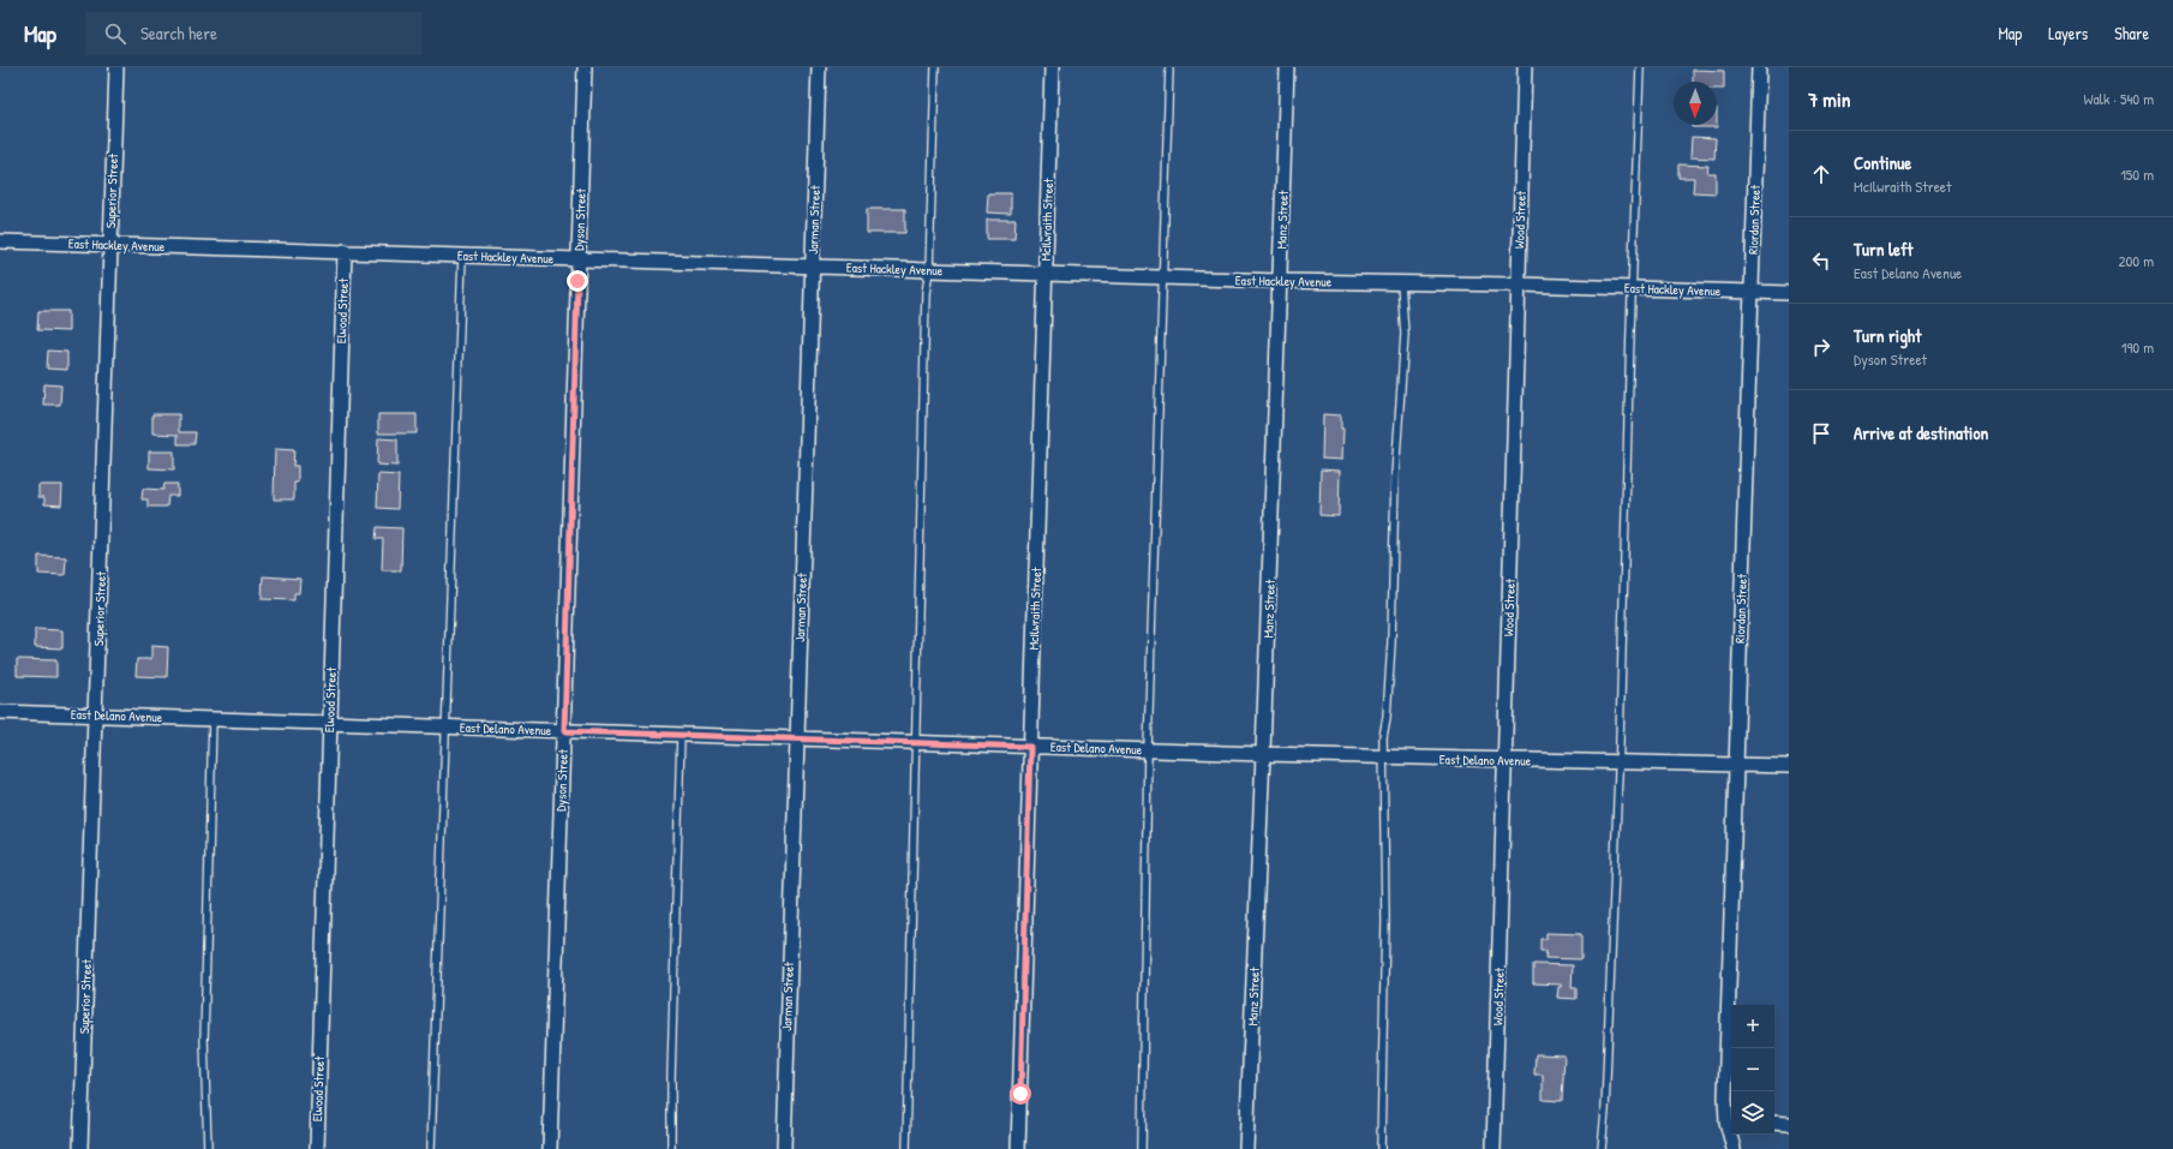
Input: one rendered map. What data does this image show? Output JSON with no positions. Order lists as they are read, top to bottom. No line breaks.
{"streets":{"street":["Superior Street","Dyson Street","Jarman Street","McIlwraith Street","Manz Street","Wood Street","Riordan Street","East Hackley Avenue","Elwood Street","East Delano Avenue"]},"crossings":[["Superior Street","East Hackley Avenue"],["Superior Street","East Delano Avenue"],["Dyson Street","East Hackley Avenue"],["Dyson Street","East Delano Avenue"],["Jarman Street","East Hackley Avenue"],["Jarman Street","East Delano Avenue"],["McIlwraith Street","East Hackley Avenue"],["McIlwraith Street","East Delano Avenue"],["Manz Street","East Hackley Avenue"],["Manz Street","East Delano Avenue"],["Wood Street","East Hackley Avenue"],["Wood Street","East Delano Avenue"],["Riordan Street","East Hackley Avenue"],["Riordan Street","East Delano Avenue"],["East Hackley Avenue","Elwood Street"],["Elwood Street","East Delano Avenue"]],"north":"bottom","page":{"header":"Map","search":"Search here","nav":["Map","Layers","Share"],"heading":["7 min","Walk · 540 m"],"list":[["Continue","McIlwraith Street","150 m"],["Turn left","East Delano Avenue","200 m"],["Turn right","Dyson Street","190 m"],"Arrive at destination"],"map_buttons":["+","−"]}}
